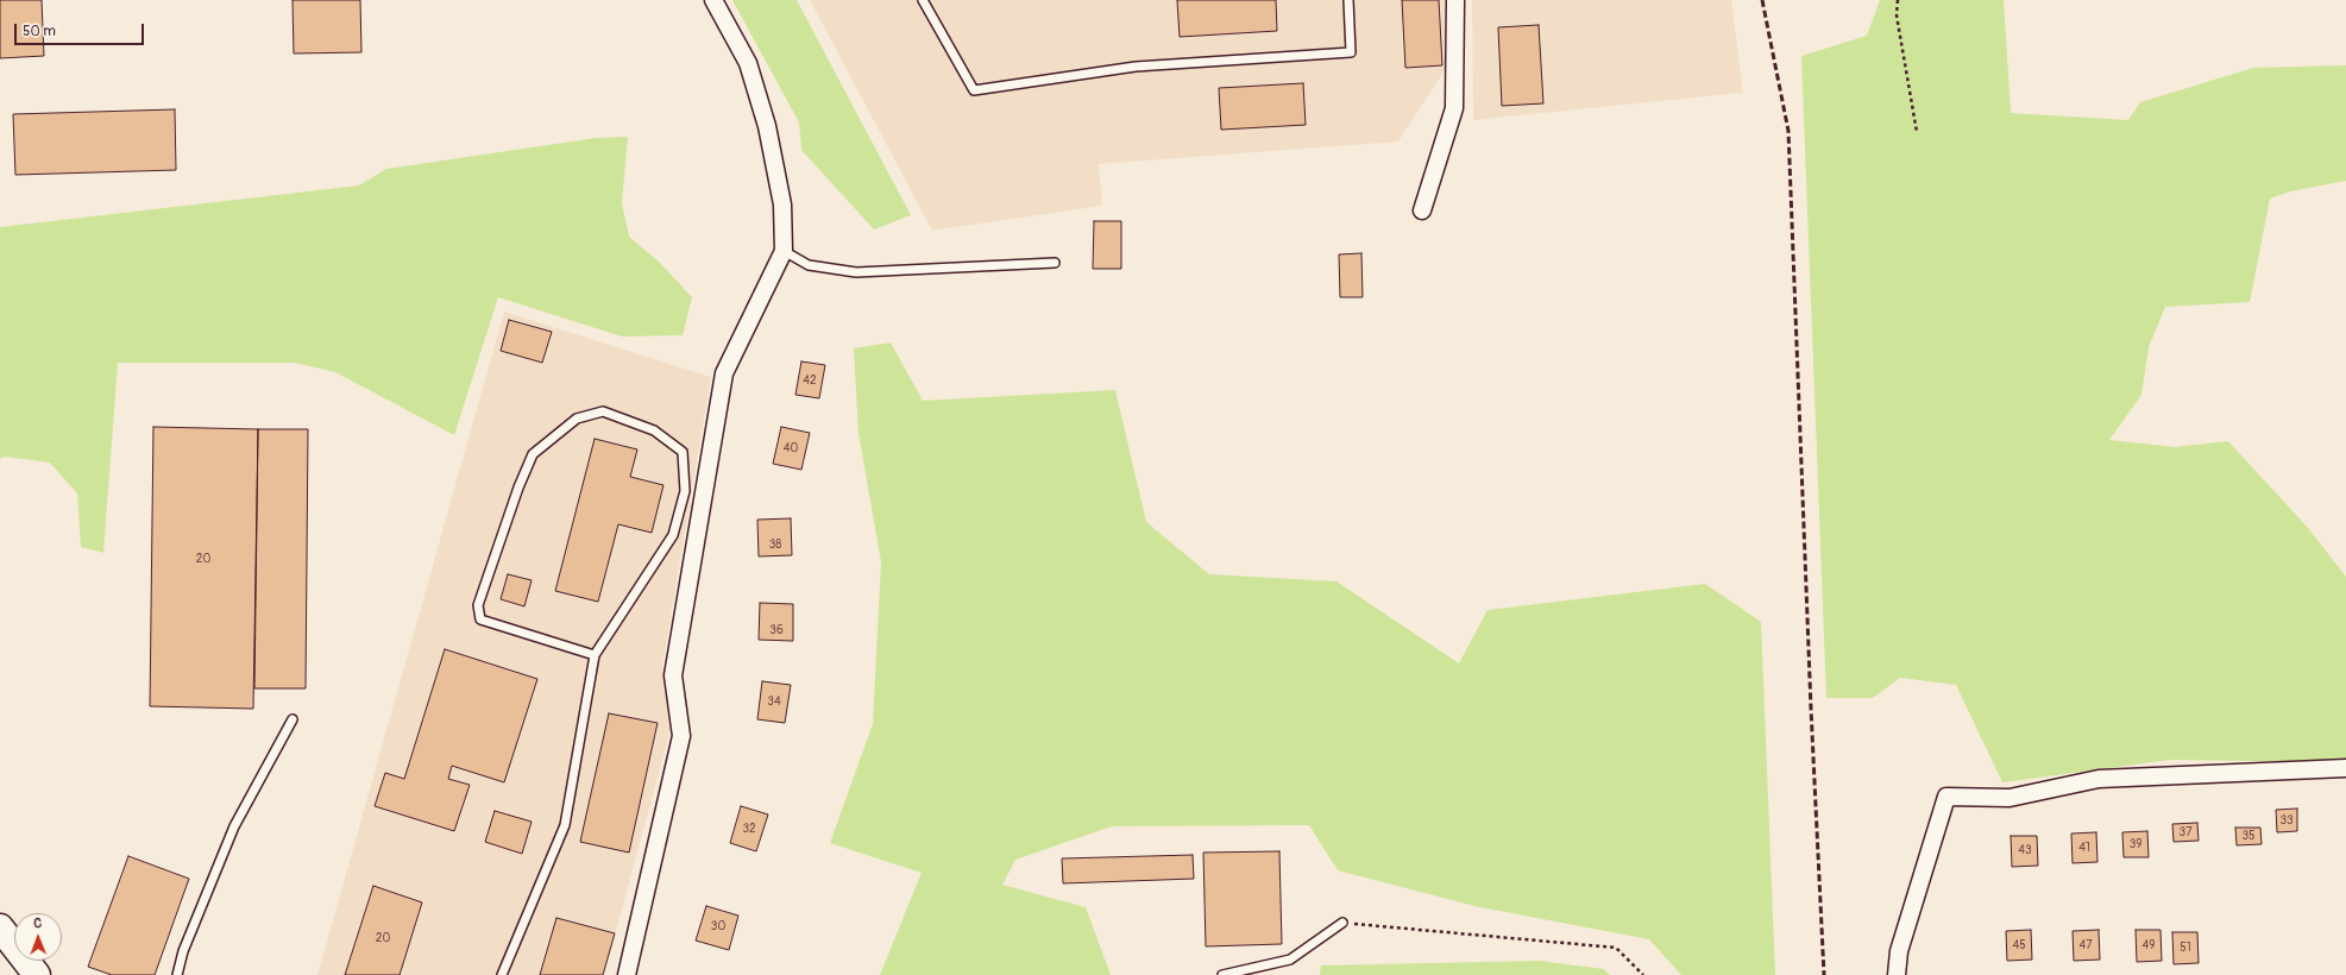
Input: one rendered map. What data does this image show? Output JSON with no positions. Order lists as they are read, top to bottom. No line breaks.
{"house_numbers":["42","40","38","20","36","34","33","32","37","35","39","41","43","30","20","45","47","49","51"],"scale_bar":"50 m","north":"top"}
